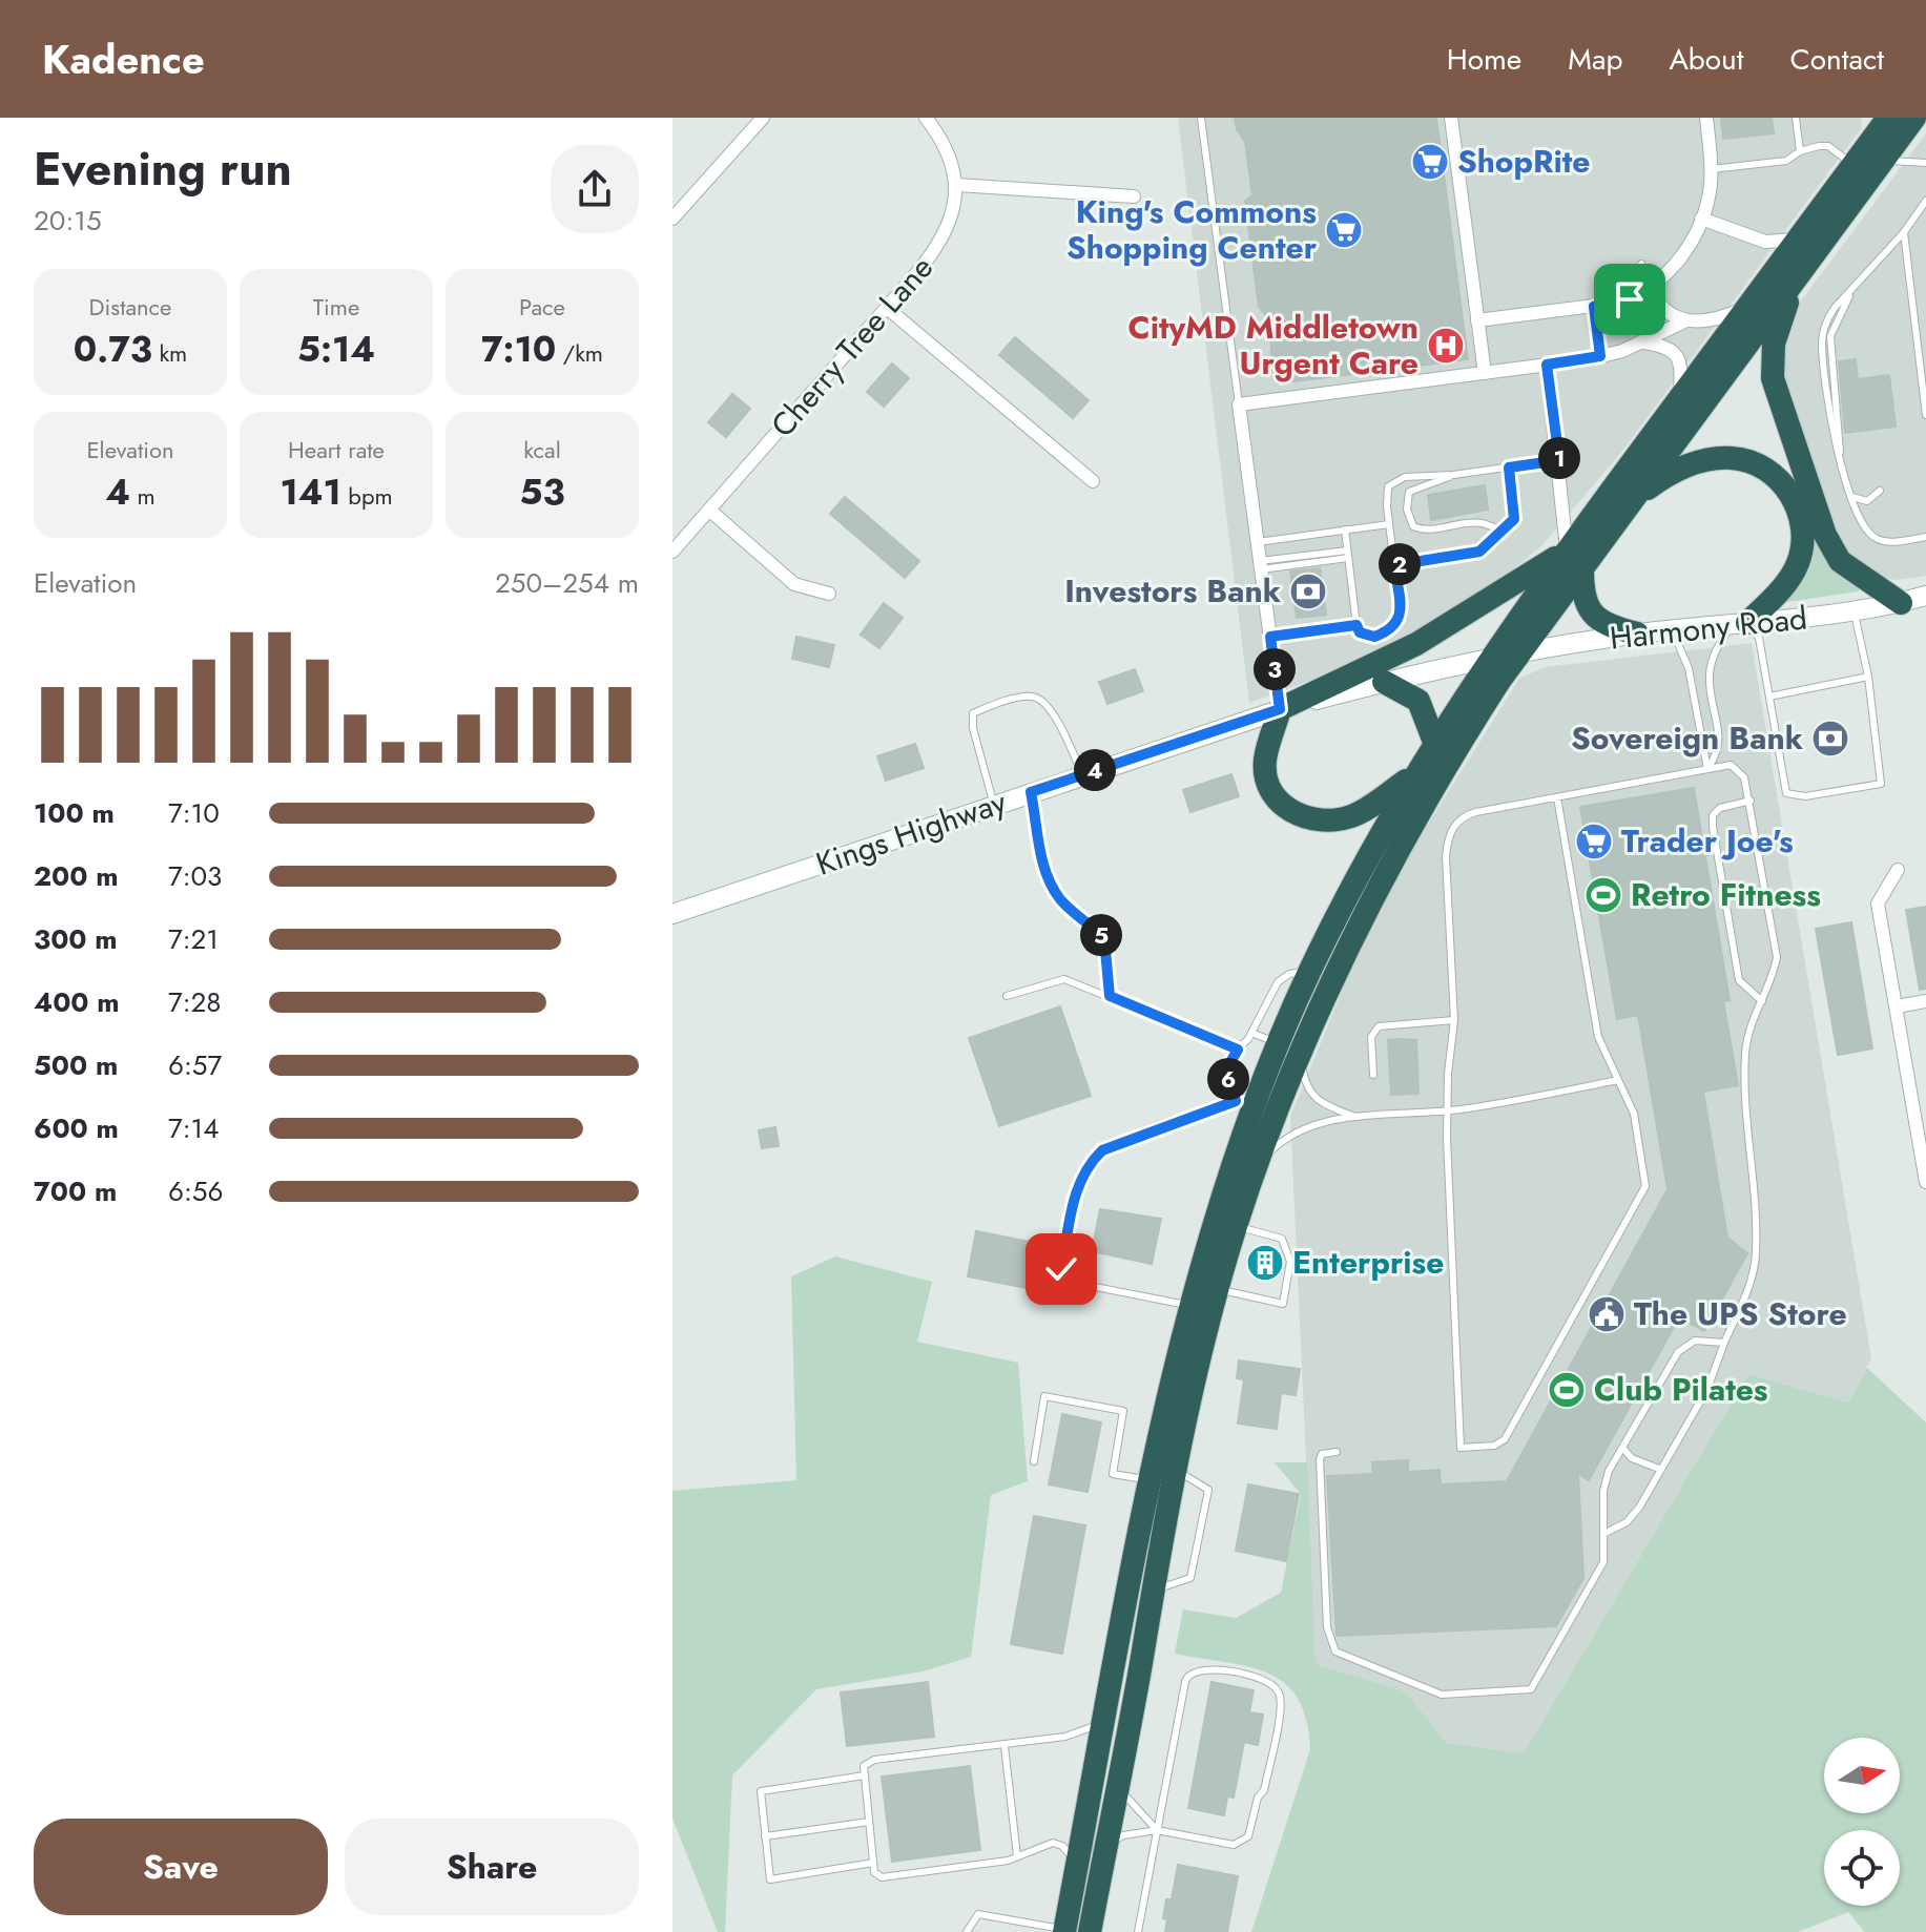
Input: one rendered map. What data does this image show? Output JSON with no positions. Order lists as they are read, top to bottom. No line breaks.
{"streets":{"street":["Cherry Tree Lane","Harmony Road","Kings Highway"]},"crossings":[["Harmony Road","Kings Highway"]],"places":{"supermarket":["ShopRite","King's Commons Shopping Center","Trader Joe's"],"hospital":["CityMD Middletown Urgent Care"],"bank":["Investors Bank","Sovereign Bank"],"sports":["Retro Fitness","Club Pilates"],"building":["Enterprise"],"public building":["The UPS Store"]},"north":"right","page":{"header":"Kadence","nav":["Home","Map","About","Contact"],"heading":["Evening run","20:15"],"stats":[["Distance","0.73 km"],["Time","5:14"],["Pace","7:10 /km"],["Elevation","4 m"],["Heart rate","141 bpm"],["kcal","53"]],"pins":["1","2","3","4","5","6"],"chart":["Elevation","250–254 m"],"list":[{"name":"100 m","note":"7:10"},{"name":"200 m","note":"7:03"},{"name":"300 m","note":"7:21"},{"name":"400 m","note":"7:28"},{"name":"500 m","note":"6:57"},{"name":"600 m","note":"7:14"},{"name":"700 m","note":"6:56"}],"buttons":["Save","Share"]}}
